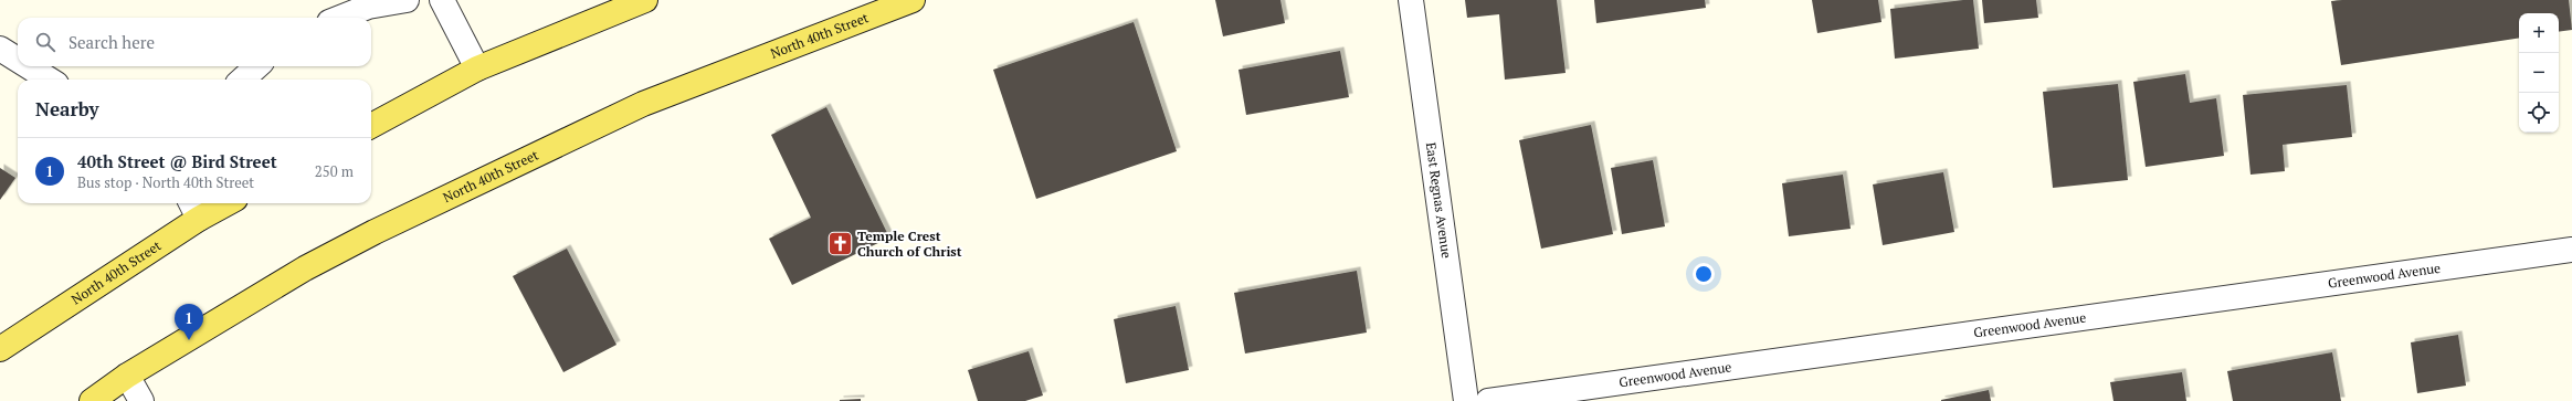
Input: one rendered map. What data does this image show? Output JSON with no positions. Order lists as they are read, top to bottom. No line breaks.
{"streets":{"main road":["North 40th Street"],"street":["East Regnas Avenue","Greenwood Avenue"]},"places":{"church":["Temple Crest Church of Christ"]},"page":{"map_buttons":["+","−"],"search":"Search here","heading":"Nearby","list":[{"mark":"1","name":"40th Street @ Bird Street","note":"Bus stop · North 40th Street","value":"250 m"}],"pins":"1"}}
